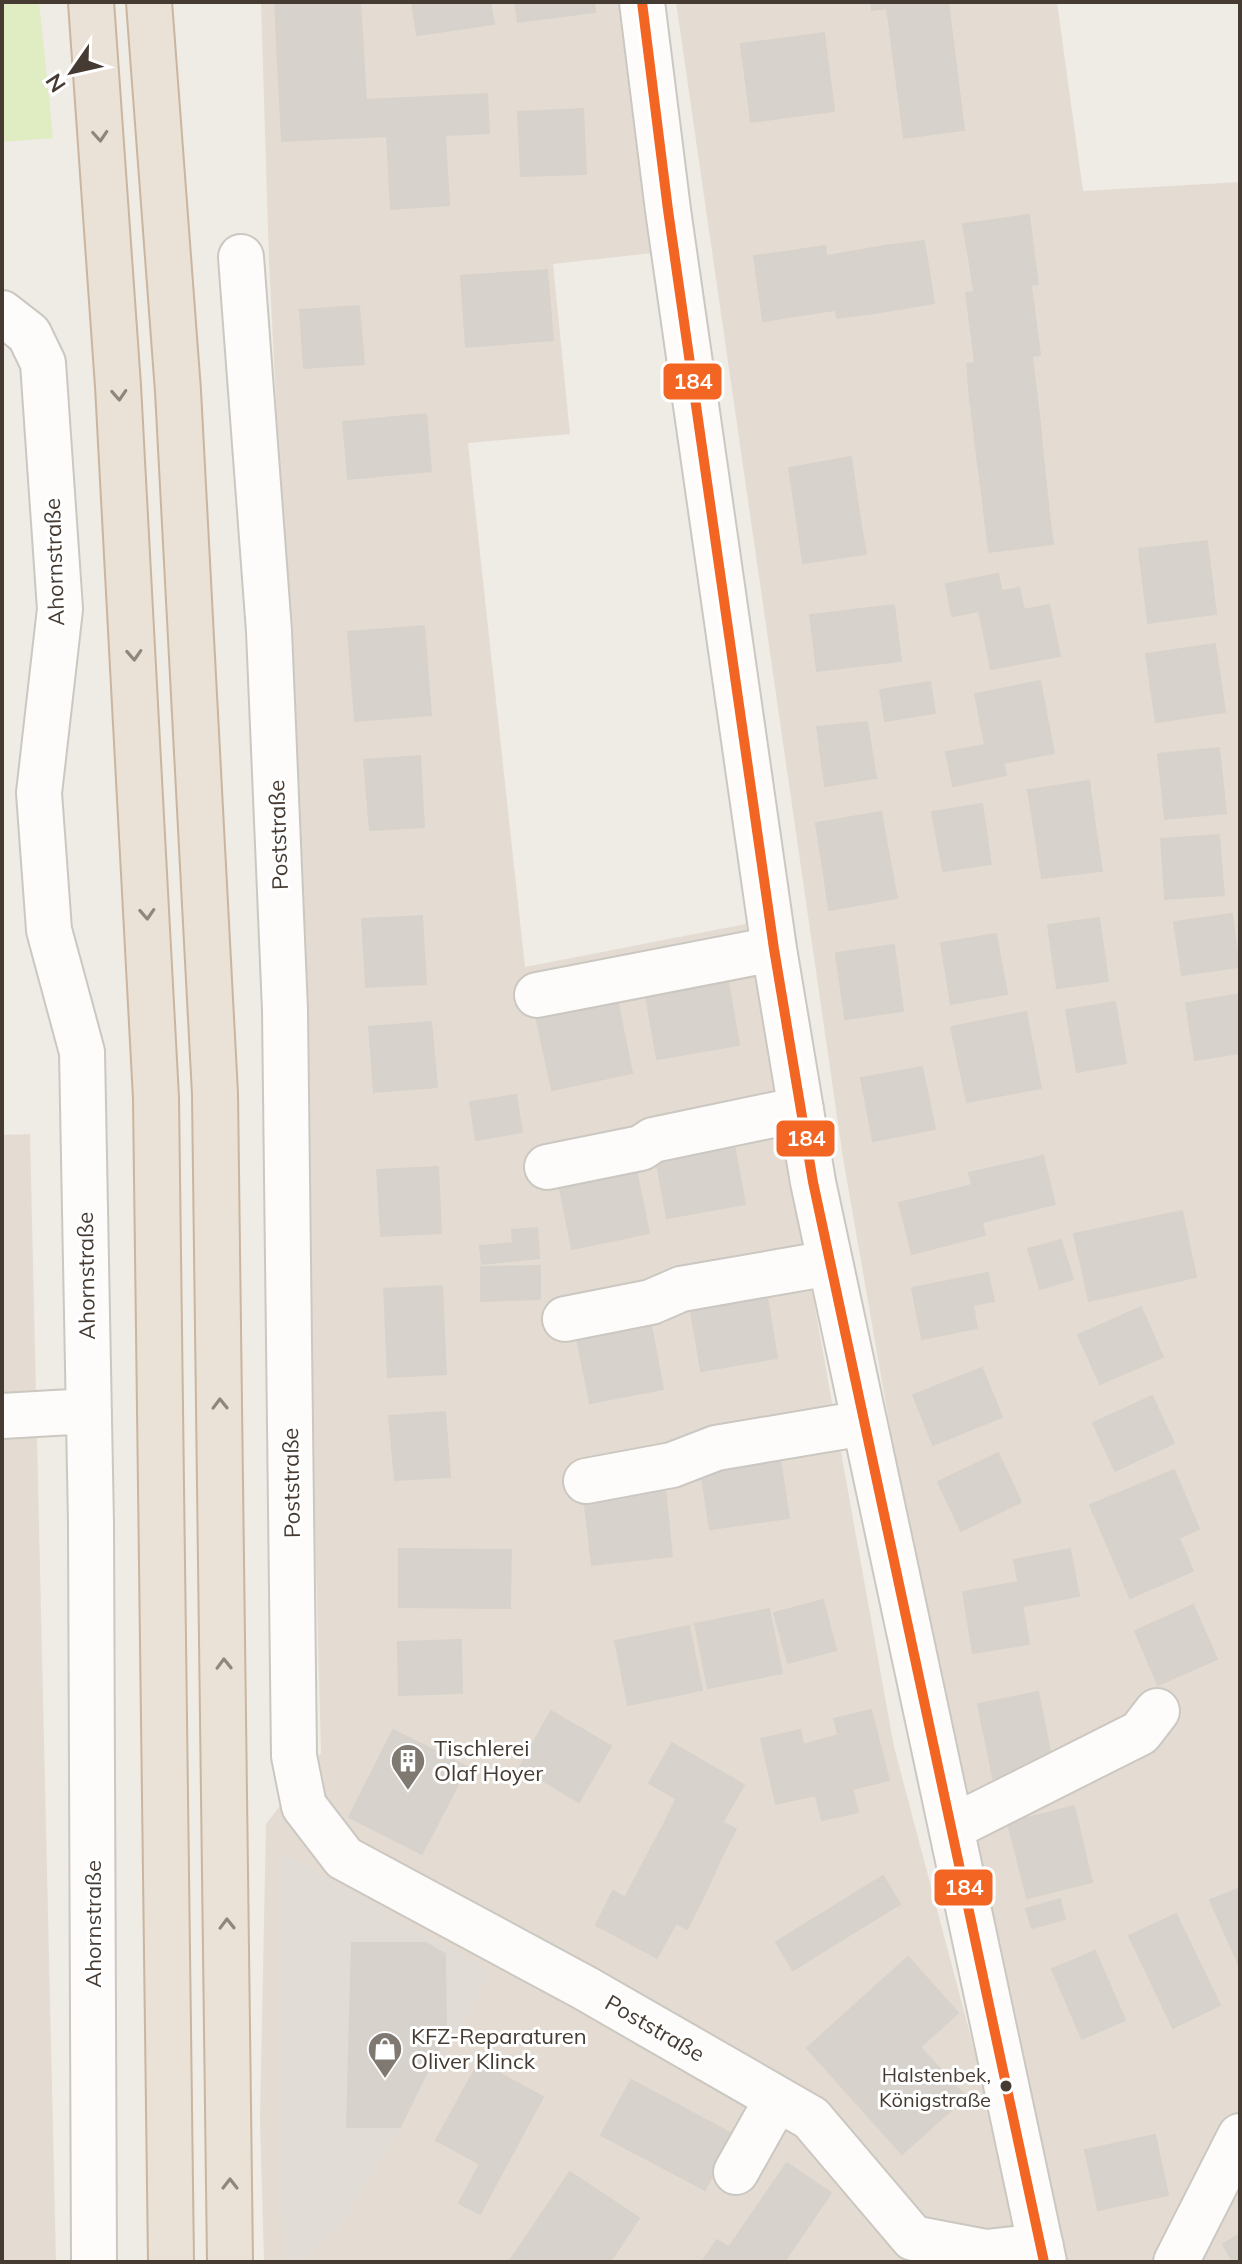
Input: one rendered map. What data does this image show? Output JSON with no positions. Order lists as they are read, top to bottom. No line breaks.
{"streets":{"street":["Ahornstraße","Poststraße"]},"places":{"building":["Tischlerei Olaf Hoyer"],"shop":["KFZ-Reparaturen Oliver Klinck"],"other":["Halstenbek, Königstraße"]},"lines":["transit line 184"],"north":"bottom left"}
